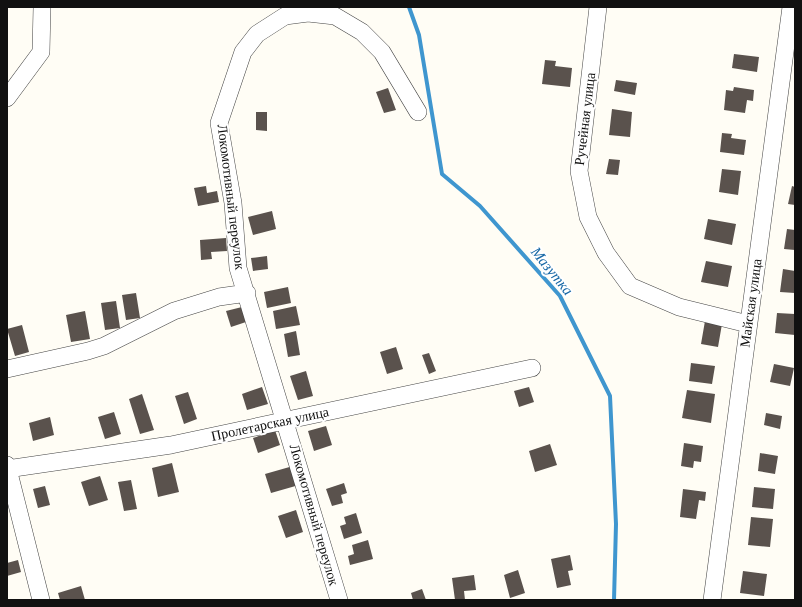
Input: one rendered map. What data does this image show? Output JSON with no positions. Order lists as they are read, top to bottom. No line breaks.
{"streets":{"street":["Ручейная улица","Локомотивный переулок","Майская улица","Пролетарская улица"]},"crossings":[["Ручейная улица","Майская улица"],["Локомотивный переулок","Пролетарская улица"]],"water":["Мазутка"]}
